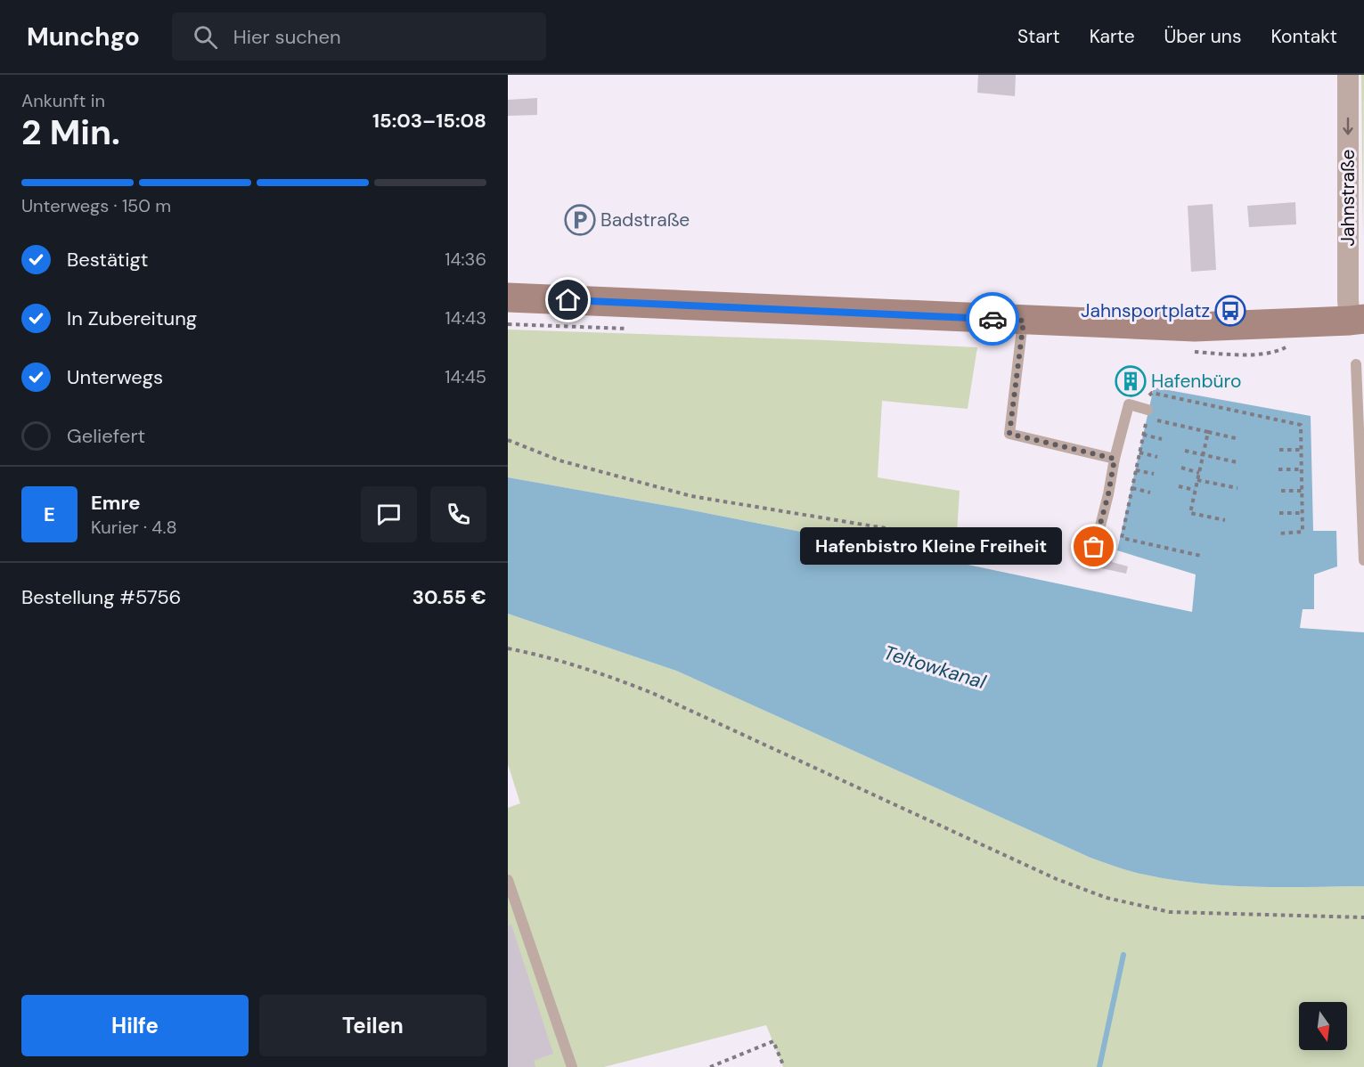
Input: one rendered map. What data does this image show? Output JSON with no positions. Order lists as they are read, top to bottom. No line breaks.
{"streets":{"street":["Jahnstraße"]},"one_way":["Jahnstraße"],"water":["Teltowkanal"],"places":{"parking":["Badstraße"],"bus stop":["Jahnsportplatz"],"building":["Hafenbüro"],"other":["Hafenbistro Kleine Freiheit"]},"north":"bottom","page":{"header":"Munchgo","search":"Hier suchen","nav":["Start","Karte","Über uns","Kontakt"],"heading":["2 Min.","Ankunft in","15:03–15:08"],"panel":["Emre","Kurier · 4.8","Bestellung #5756","30.55 €"],"bar":"Unterwegs · 150 m","list":[["Bestätigt","14:36"],["In Zubereitung","14:43"],["Unterwegs","14:45"],"Geliefert"],"round":"E","bubble":"Hafenbistro Kleine Freiheit","buttons":["Hilfe","Teilen"]}}
